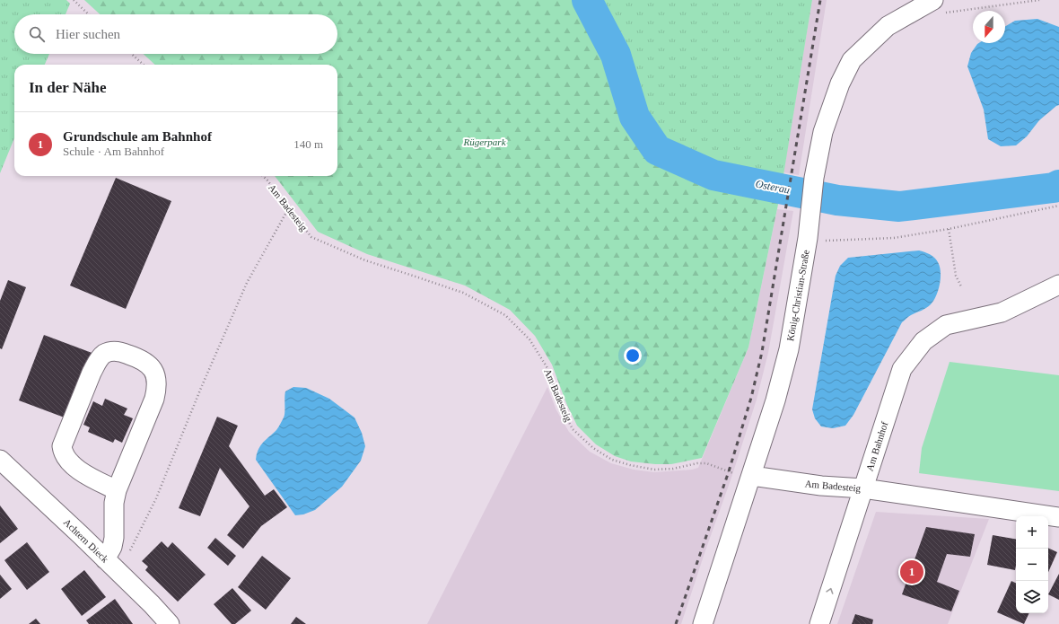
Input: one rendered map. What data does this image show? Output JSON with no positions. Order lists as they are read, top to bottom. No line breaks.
{"streets":{"street":["Am Badesteig","König-Christian-Straße","Am Bahnhof","Achtern Dieck"]},"crossings":[["Am Badesteig","König-Christian-Straße"],["Am Badesteig","Am Bahnhof"]],"water":["Osterau"],"parks":["Rügerpark"],"north":"bottom","page":{"search":"Hier suchen","heading":"In der Nähe","list":[{"mark":"1","name":"Grundschule am Bahnhof","note":"Schule · Am Bahnhof","value":"140 m"}],"map_buttons":["+","−"],"pins":"1"}}
